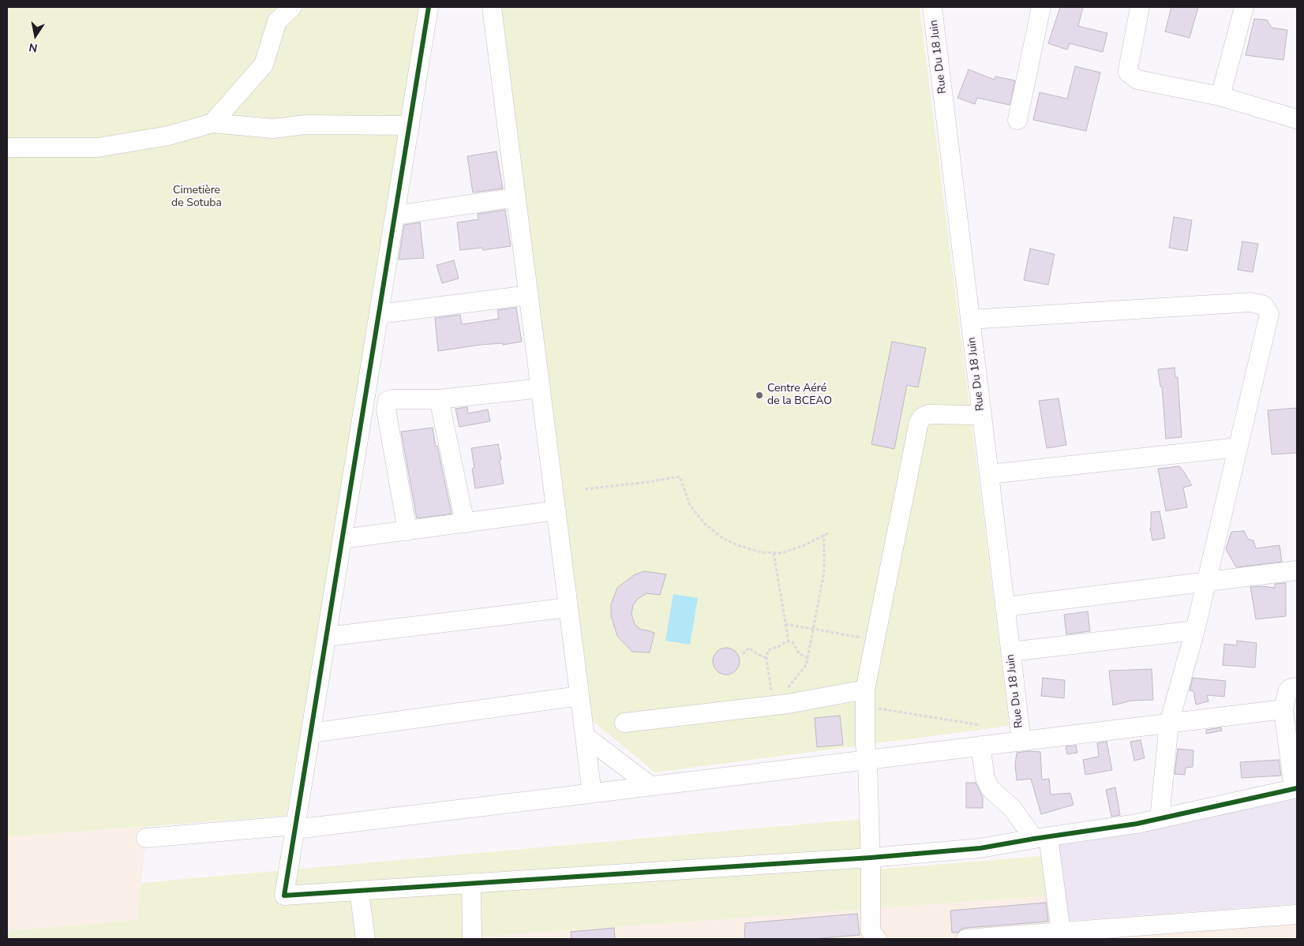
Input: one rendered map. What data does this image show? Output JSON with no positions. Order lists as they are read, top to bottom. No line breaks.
{"streets":{"street":["Rue Du 18 Juin"]},"parks":["Cimetière de Sotuba"],"places":["Centre Aéré de la BCEAO"],"north":"bottom"}
